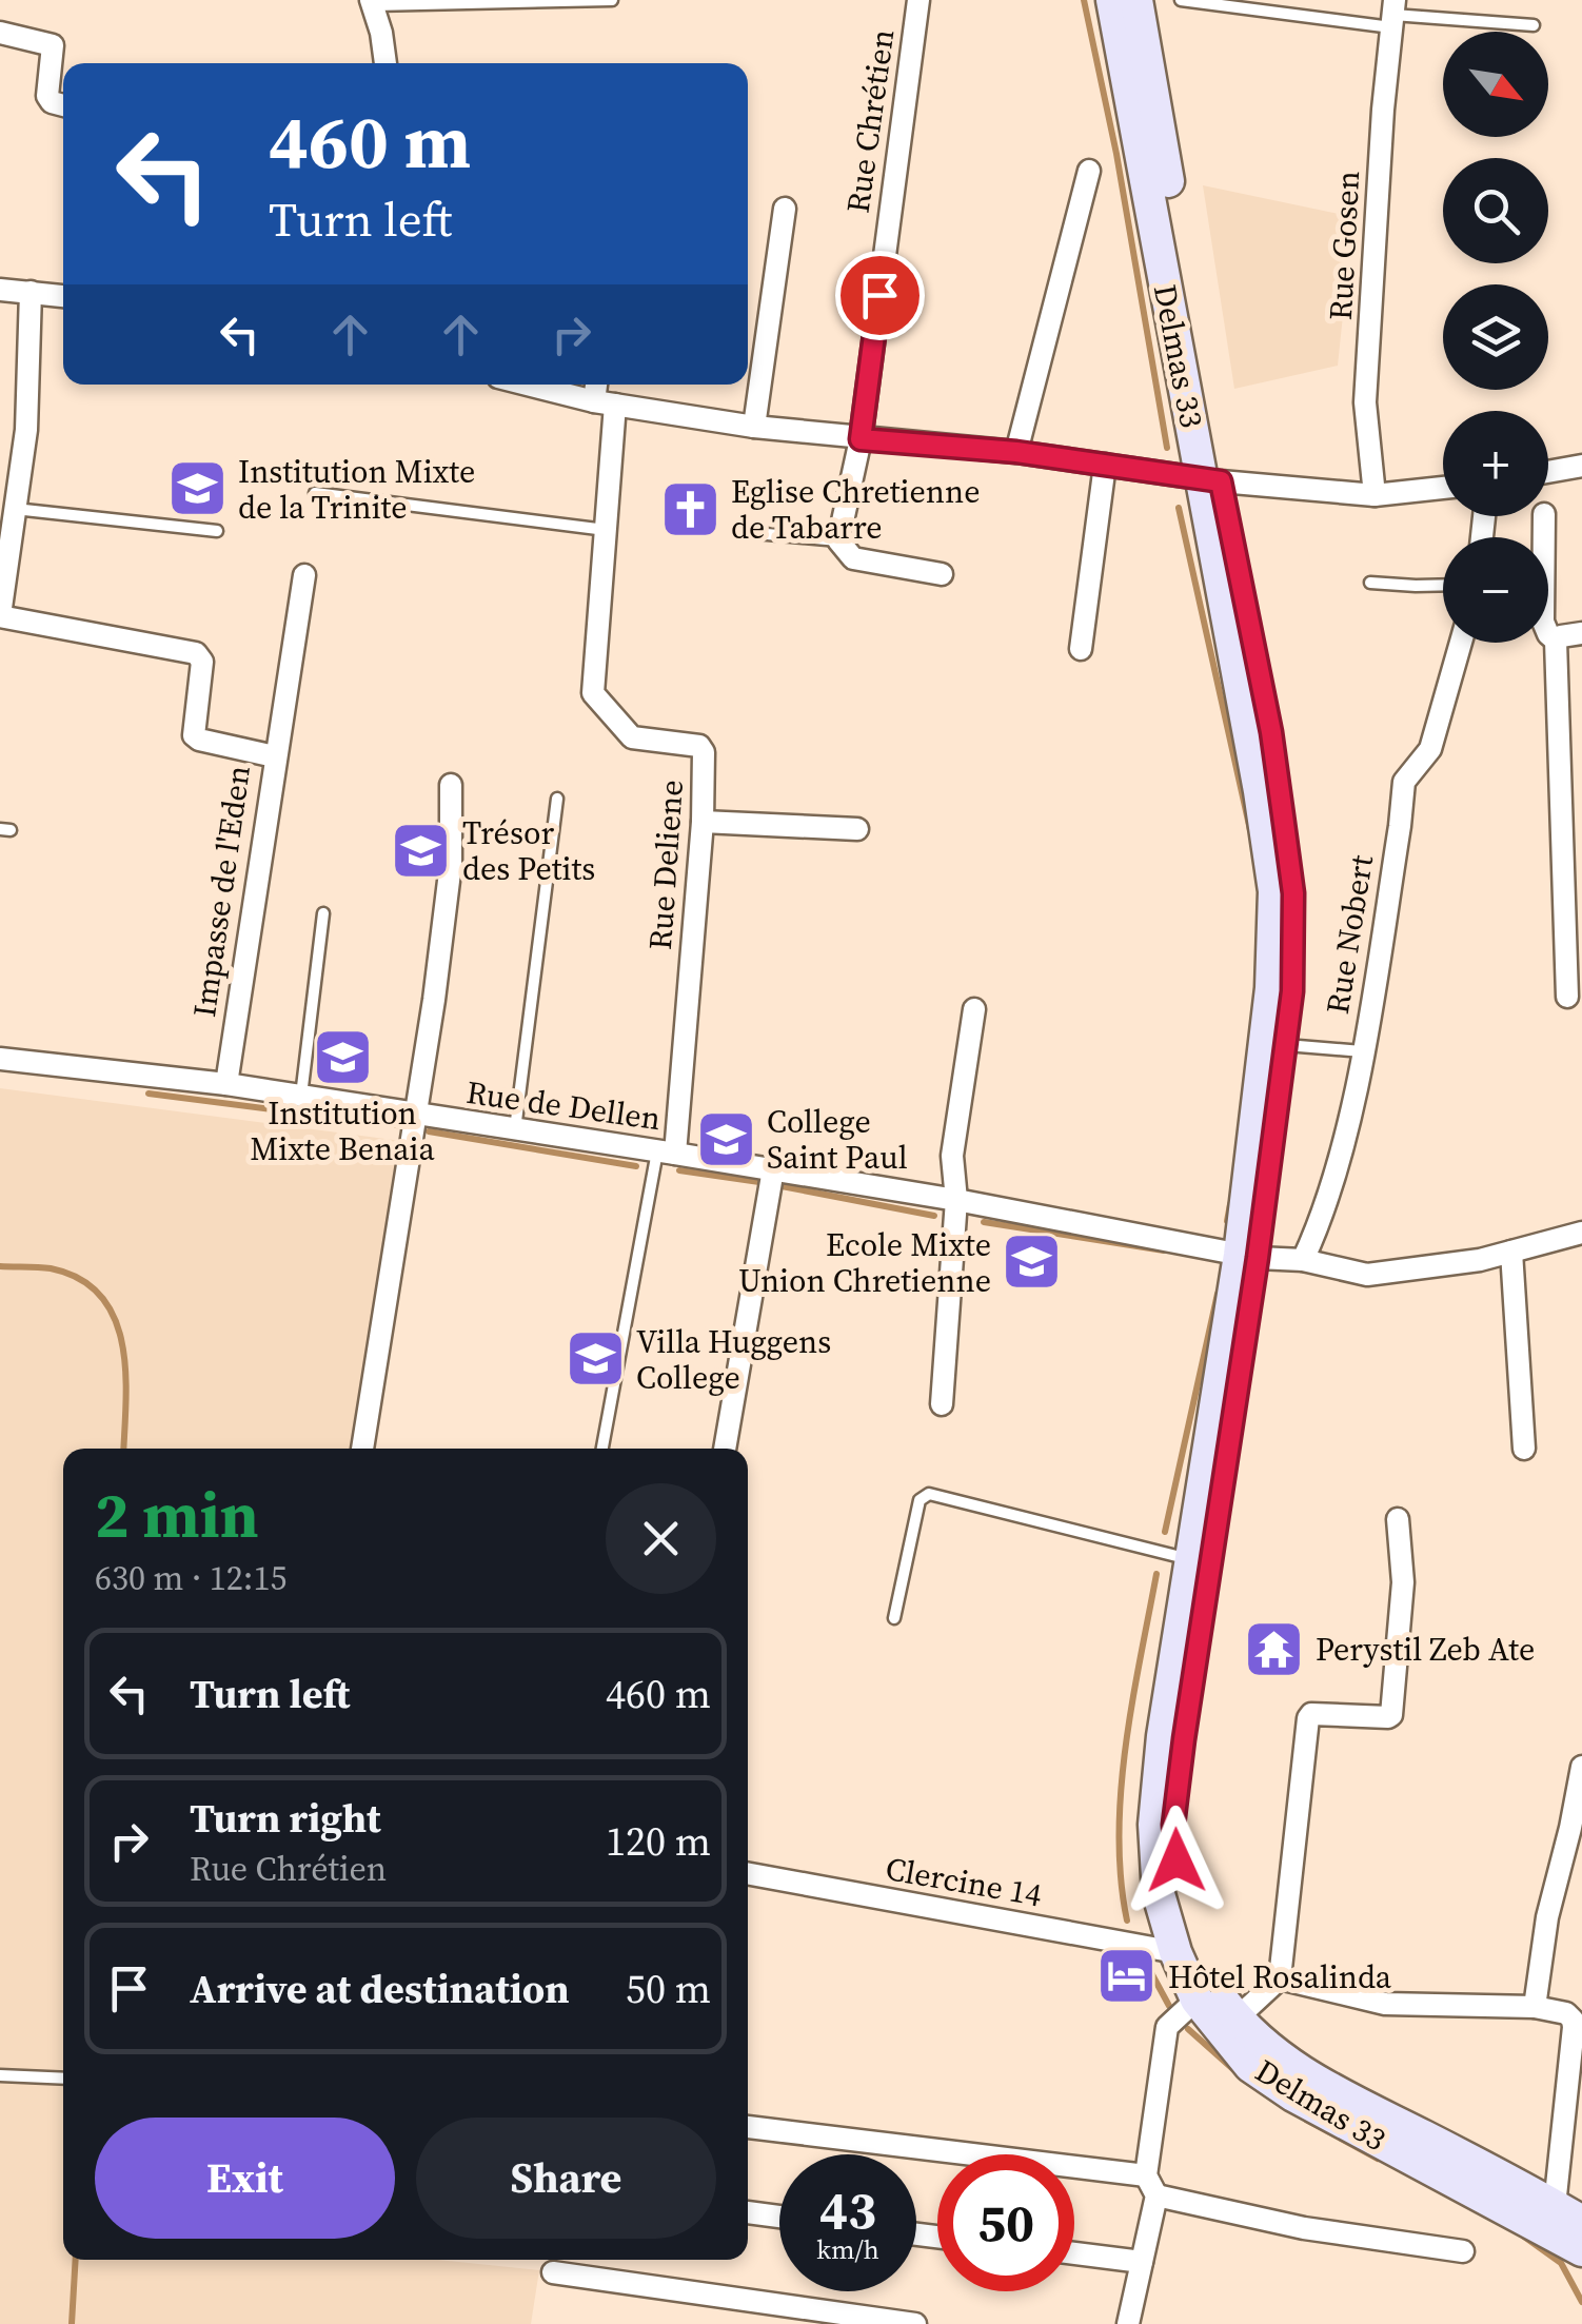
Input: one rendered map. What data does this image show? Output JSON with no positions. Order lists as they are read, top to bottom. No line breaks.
{"streets":{"main road":["Delmas 33"],"street":["Rue Chrétien","Rue Gosen","Rue Deliene","Impasse de l'Eden","Rue Nobert","Rue de Dellen","Clercine 14"]},"crossings":[["Delmas 33","Rue de Dellen"],["Delmas 33","Clercine 14"],["Rue Deliene","Rue de Dellen"],["Impasse de l'Eden","Rue de Dellen"],["Rue Nobert","Rue de Dellen"]],"places":{"school or university":["Institution Mixte de la Trinite","Trésor des Petits","Institution Mixte Benaia","College Saint Paul","Ecole Mixte Union Chretienne","Villa Huggens College"],"church":["Eglise Chretienne de Tabarre"],"temple":["Perystil Zeb Ate"],"hotel":["Hôtel Rosalinda"]},"north":"bottom right","page":{"map_buttons":["+","−"],"turn":["460 m","Turn left"],"heading":["2 min","630 m · 12:15"],"list":[{"name":"Turn left","value":"460 m"},{"name":"Turn right","note":"Rue Chrétien","value":"120 m"},{"name":"Arrive at destination","value":"50 m"}],"buttons":["Exit","Share"],"speed":"43 km/h","limit":"50"}}
